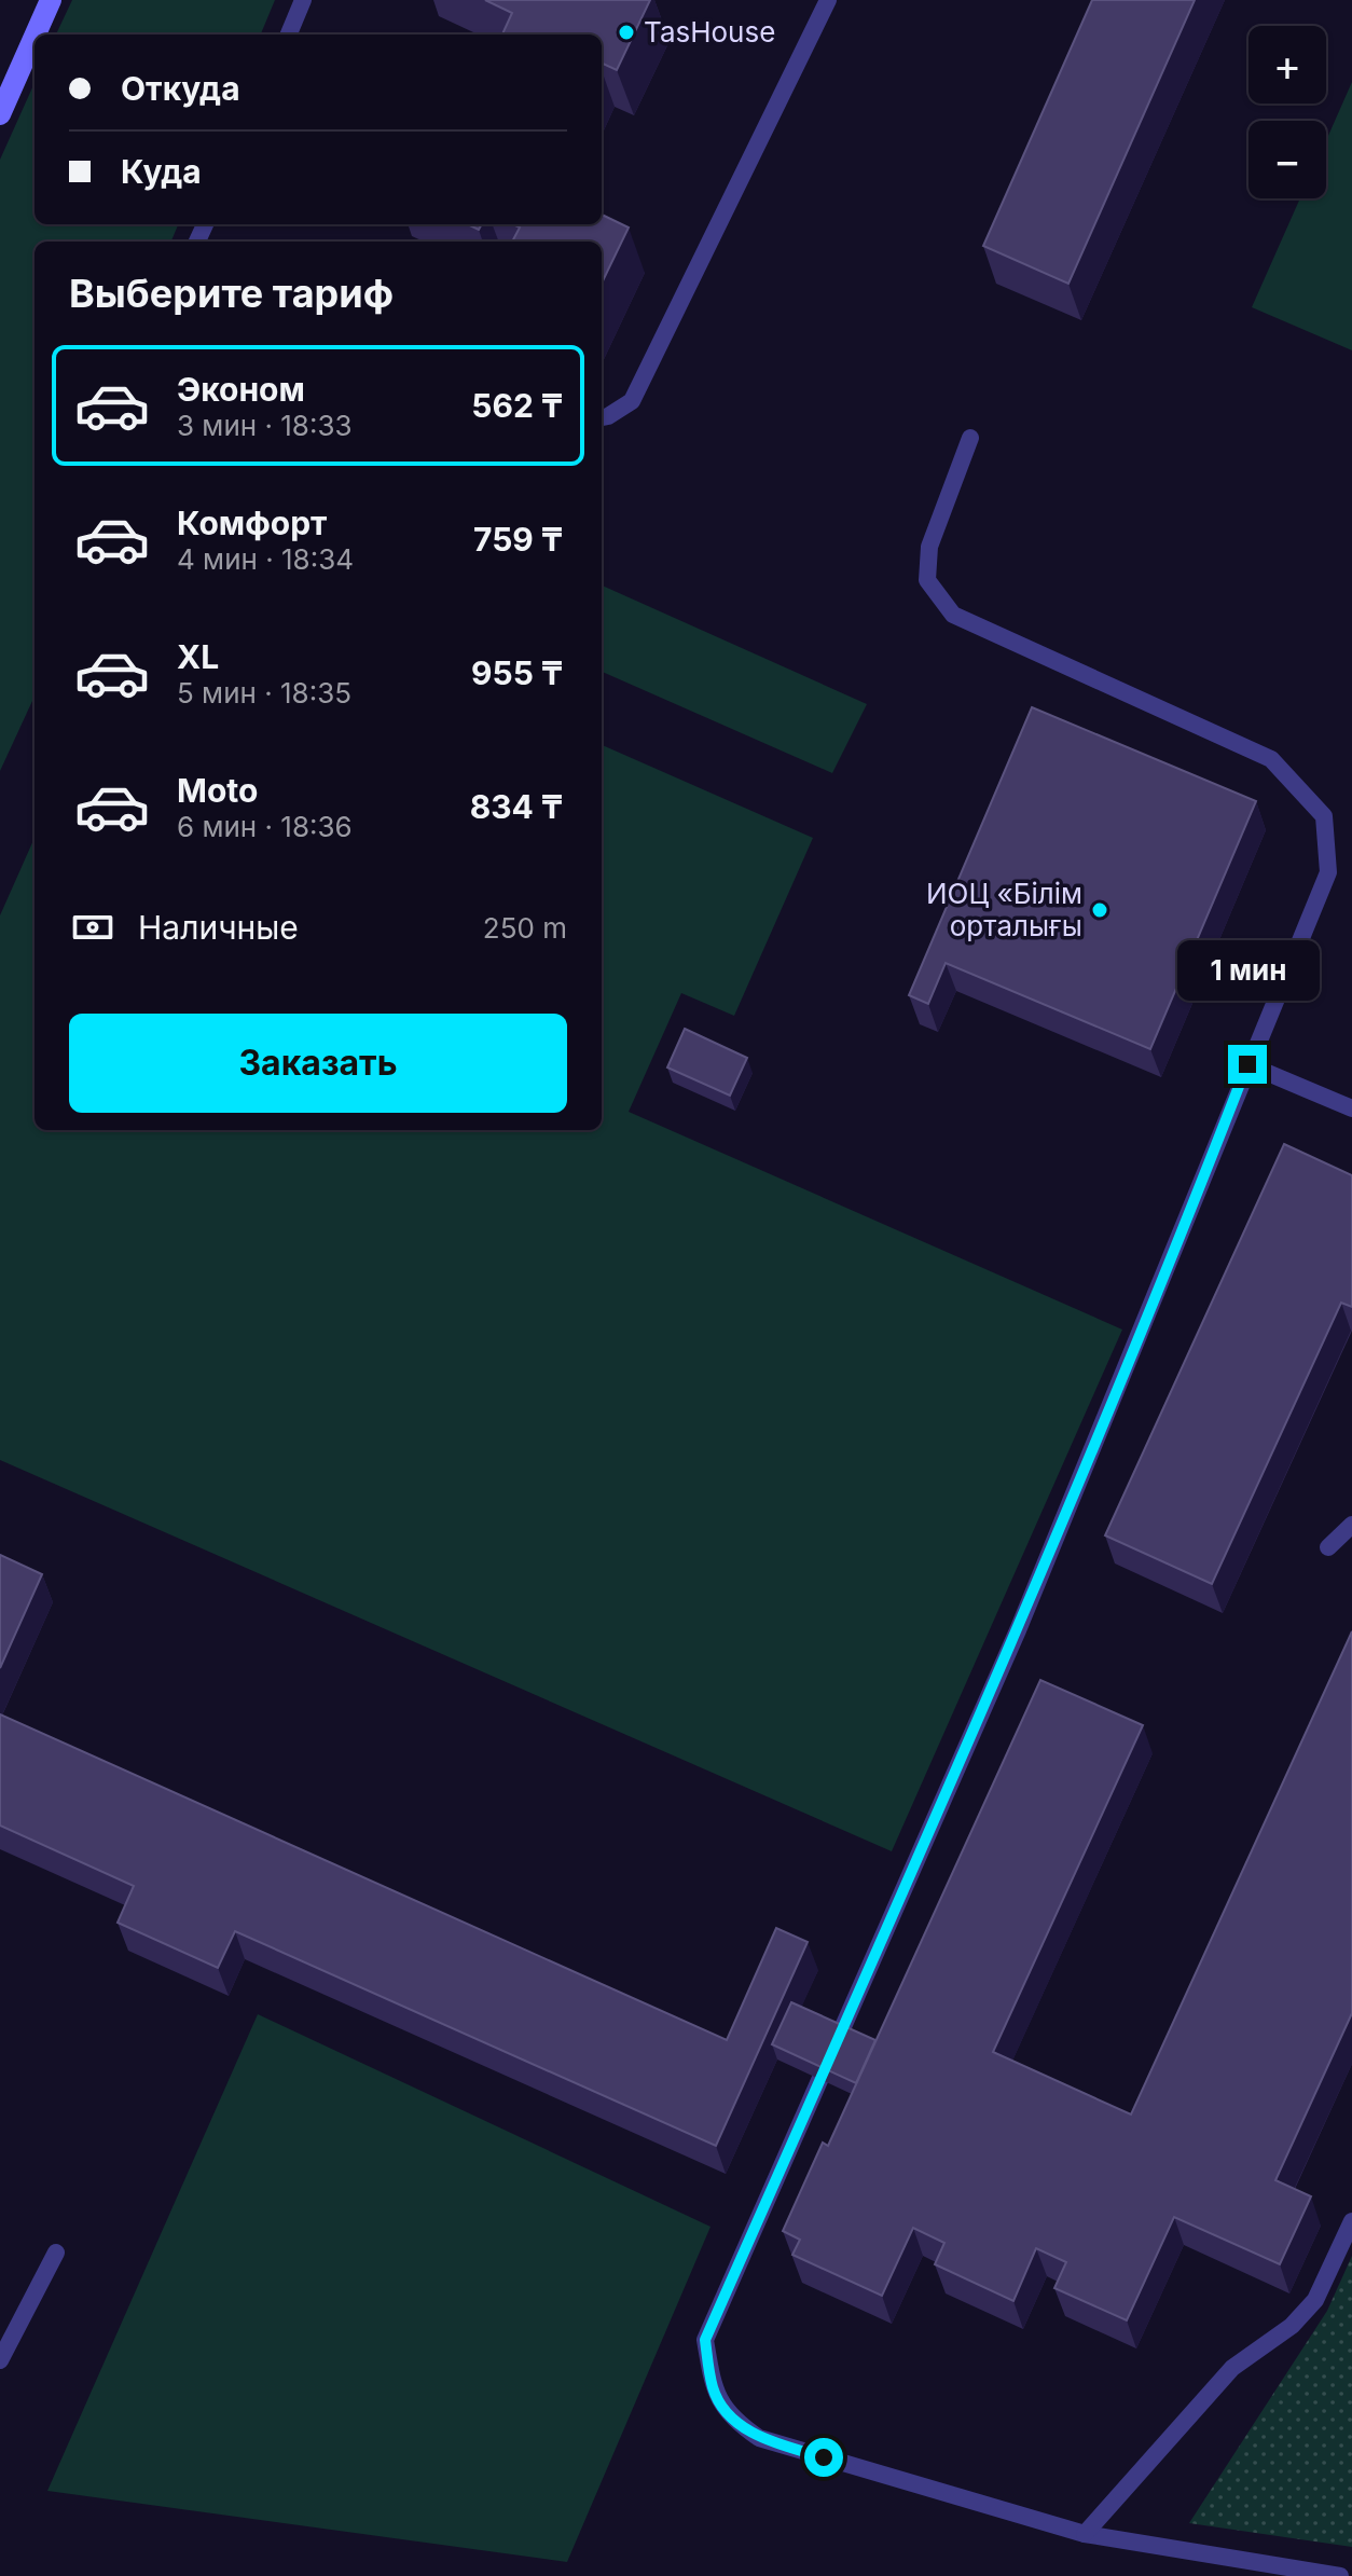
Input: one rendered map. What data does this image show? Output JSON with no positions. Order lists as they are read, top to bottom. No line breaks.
{"places":["TasHouse","ИОЦ «Білім орталығы"],"page":{"map_buttons":["+","−"],"banner":["Откуда","Куда"],"heading":"Выберите тариф","list":[{"name":"Эконом","note":"3 мин · 18:33","value":"562 ₸"},{"name":"Комфорт","note":"4 мин · 18:34","value":"759 ₸"},{"name":"XL","note":"5 мин · 18:35","value":"955 ₸"},{"name":"Moto","note":"6 мин · 18:36","value":"834 ₸"}],"pay":["Наличные","250 m"],"bubble":"1 мин","buttons":"Заказать"}}
